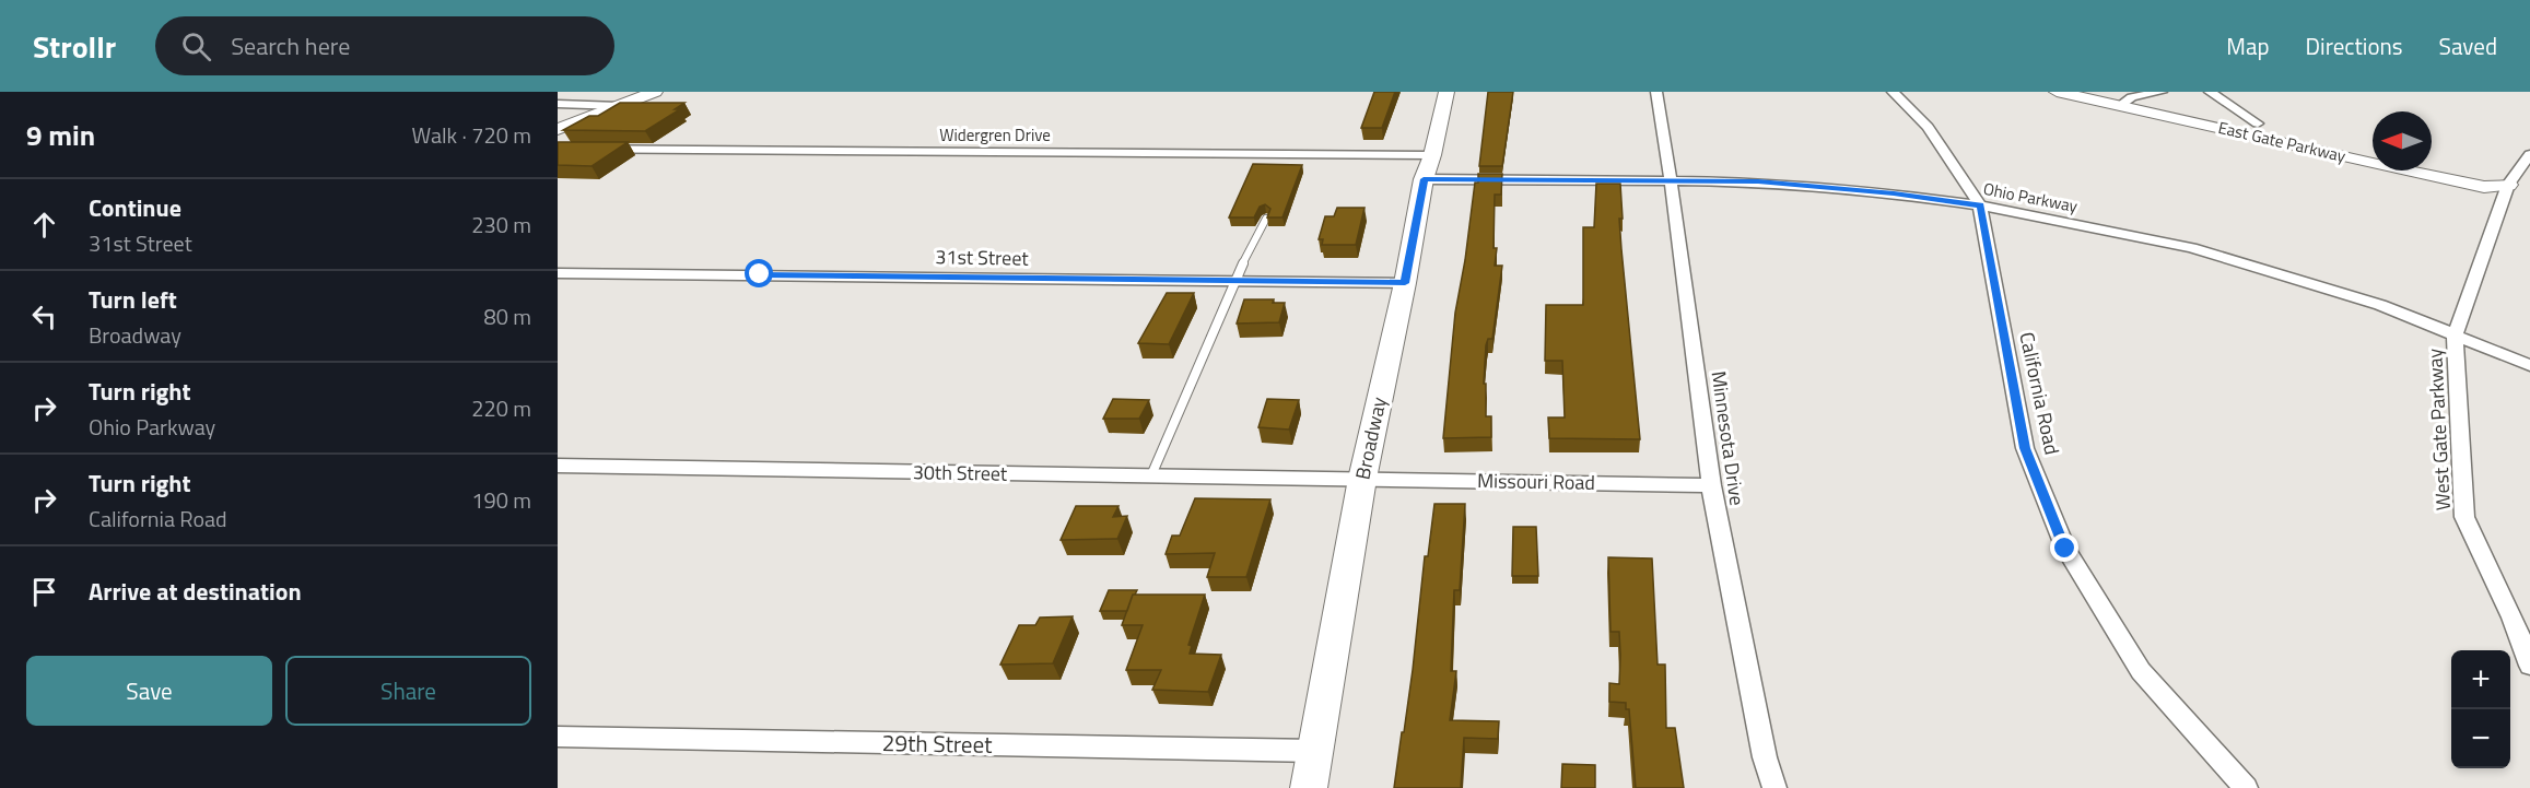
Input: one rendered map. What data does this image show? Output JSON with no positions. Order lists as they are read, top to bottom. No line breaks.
{"streets":{"main road":["East Gate Parkway","Broadway"],"street":["Widergren Drive","Ohio Parkway","31st Street","California Road","West Gate Parkway","Minnesota Drive","30th Street","Missouri Road","29th Street"]},"crossings":[["Widergren Drive","Broadway"],["East Gate Parkway","West Gate Parkway"],["Ohio Parkway","California Road"],["Ohio Parkway","West Gate Parkway"],["Ohio Parkway","Broadway"],["Ohio Parkway","Minnesota Drive"],["31st Street","Broadway"],["Broadway","30th Street"],["Broadway","Missouri Road"],["Broadway","29th Street"],["Minnesota Drive","Missouri Road"],["30th Street","Missouri Road"]],"north":"left","page":{"header":"Strollr","search":"Search here","nav":["Map","Directions","Saved"],"heading":["9 min","Walk · 720 m"],"list":[["Continue","31st Street","230 m"],["Turn left","Broadway","80 m"],["Turn right","Ohio Parkway","220 m"],["Turn right","California Road","190 m"],"Arrive at destination"],"buttons":["Save","Share"],"map_buttons":["+","−"]}}
